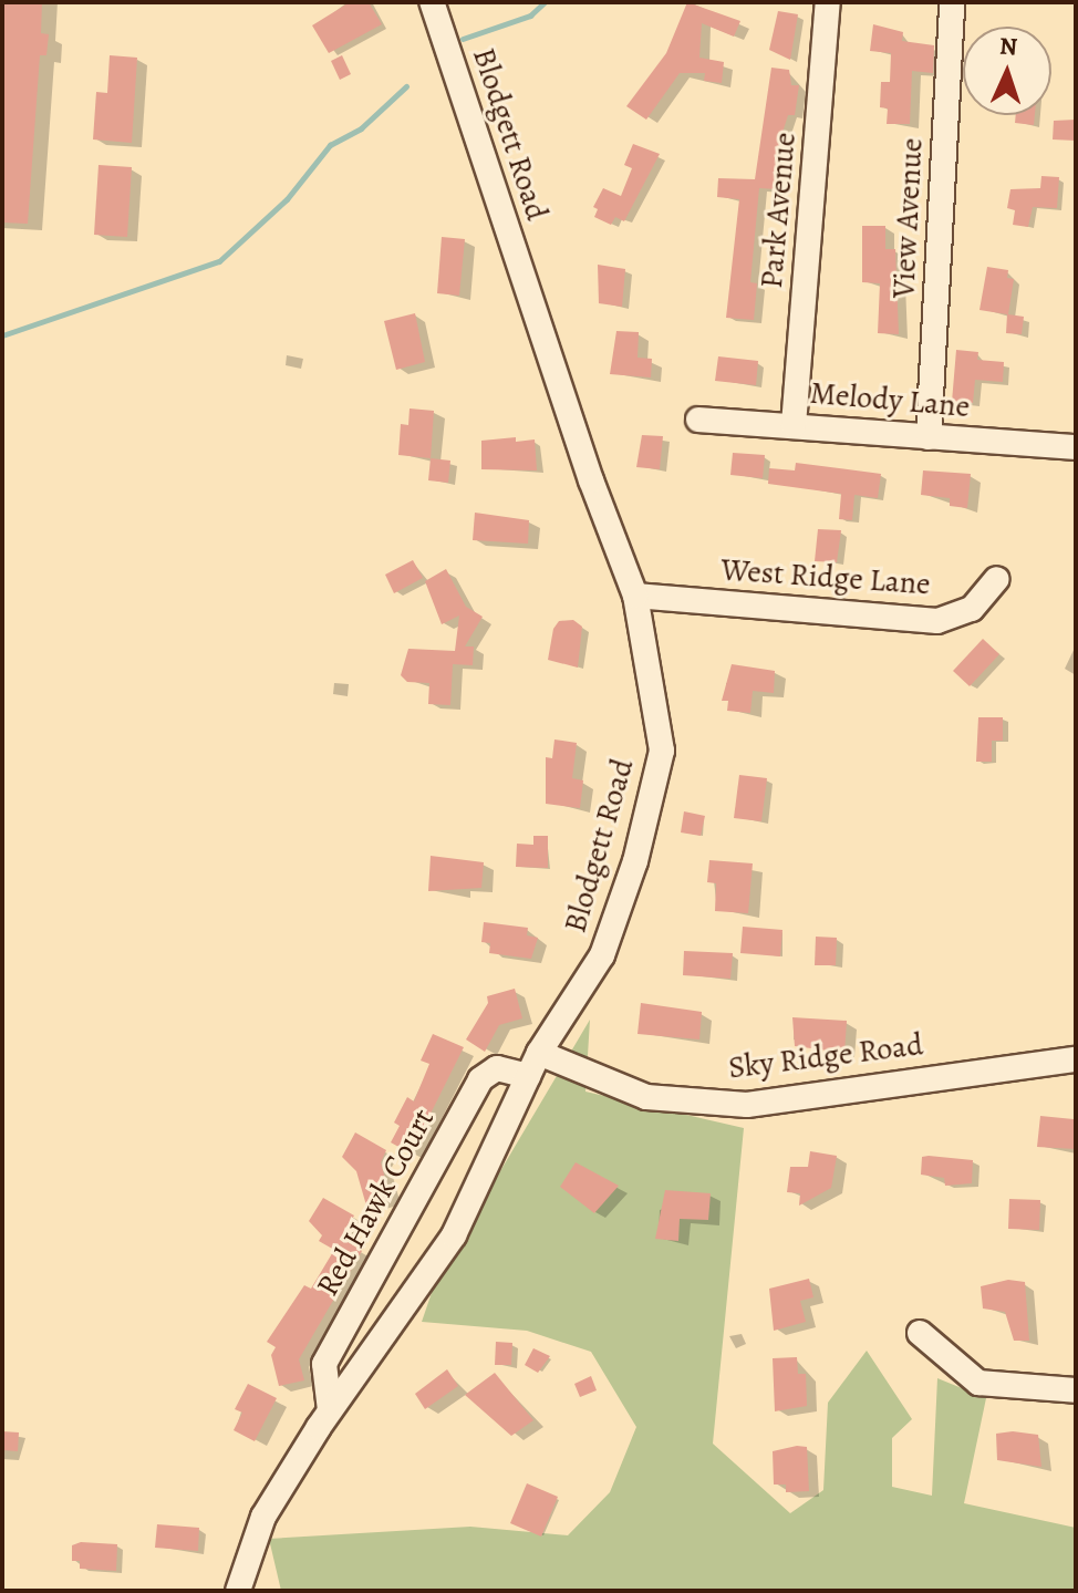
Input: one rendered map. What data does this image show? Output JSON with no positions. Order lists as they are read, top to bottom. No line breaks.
{"streets":{"street":["Blodgett Road","Park Avenue","View Avenue","Melody Lane","West Ridge Lane","Sky Ridge Road","Red Hawk Court"]},"crossings":[["Blodgett Road","West Ridge Lane"],["Blodgett Road","Sky Ridge Road"],["Blodgett Road","Red Hawk Court"],["Park Avenue","Melody Lane"],["View Avenue","Melody Lane"]],"north":"top"}
